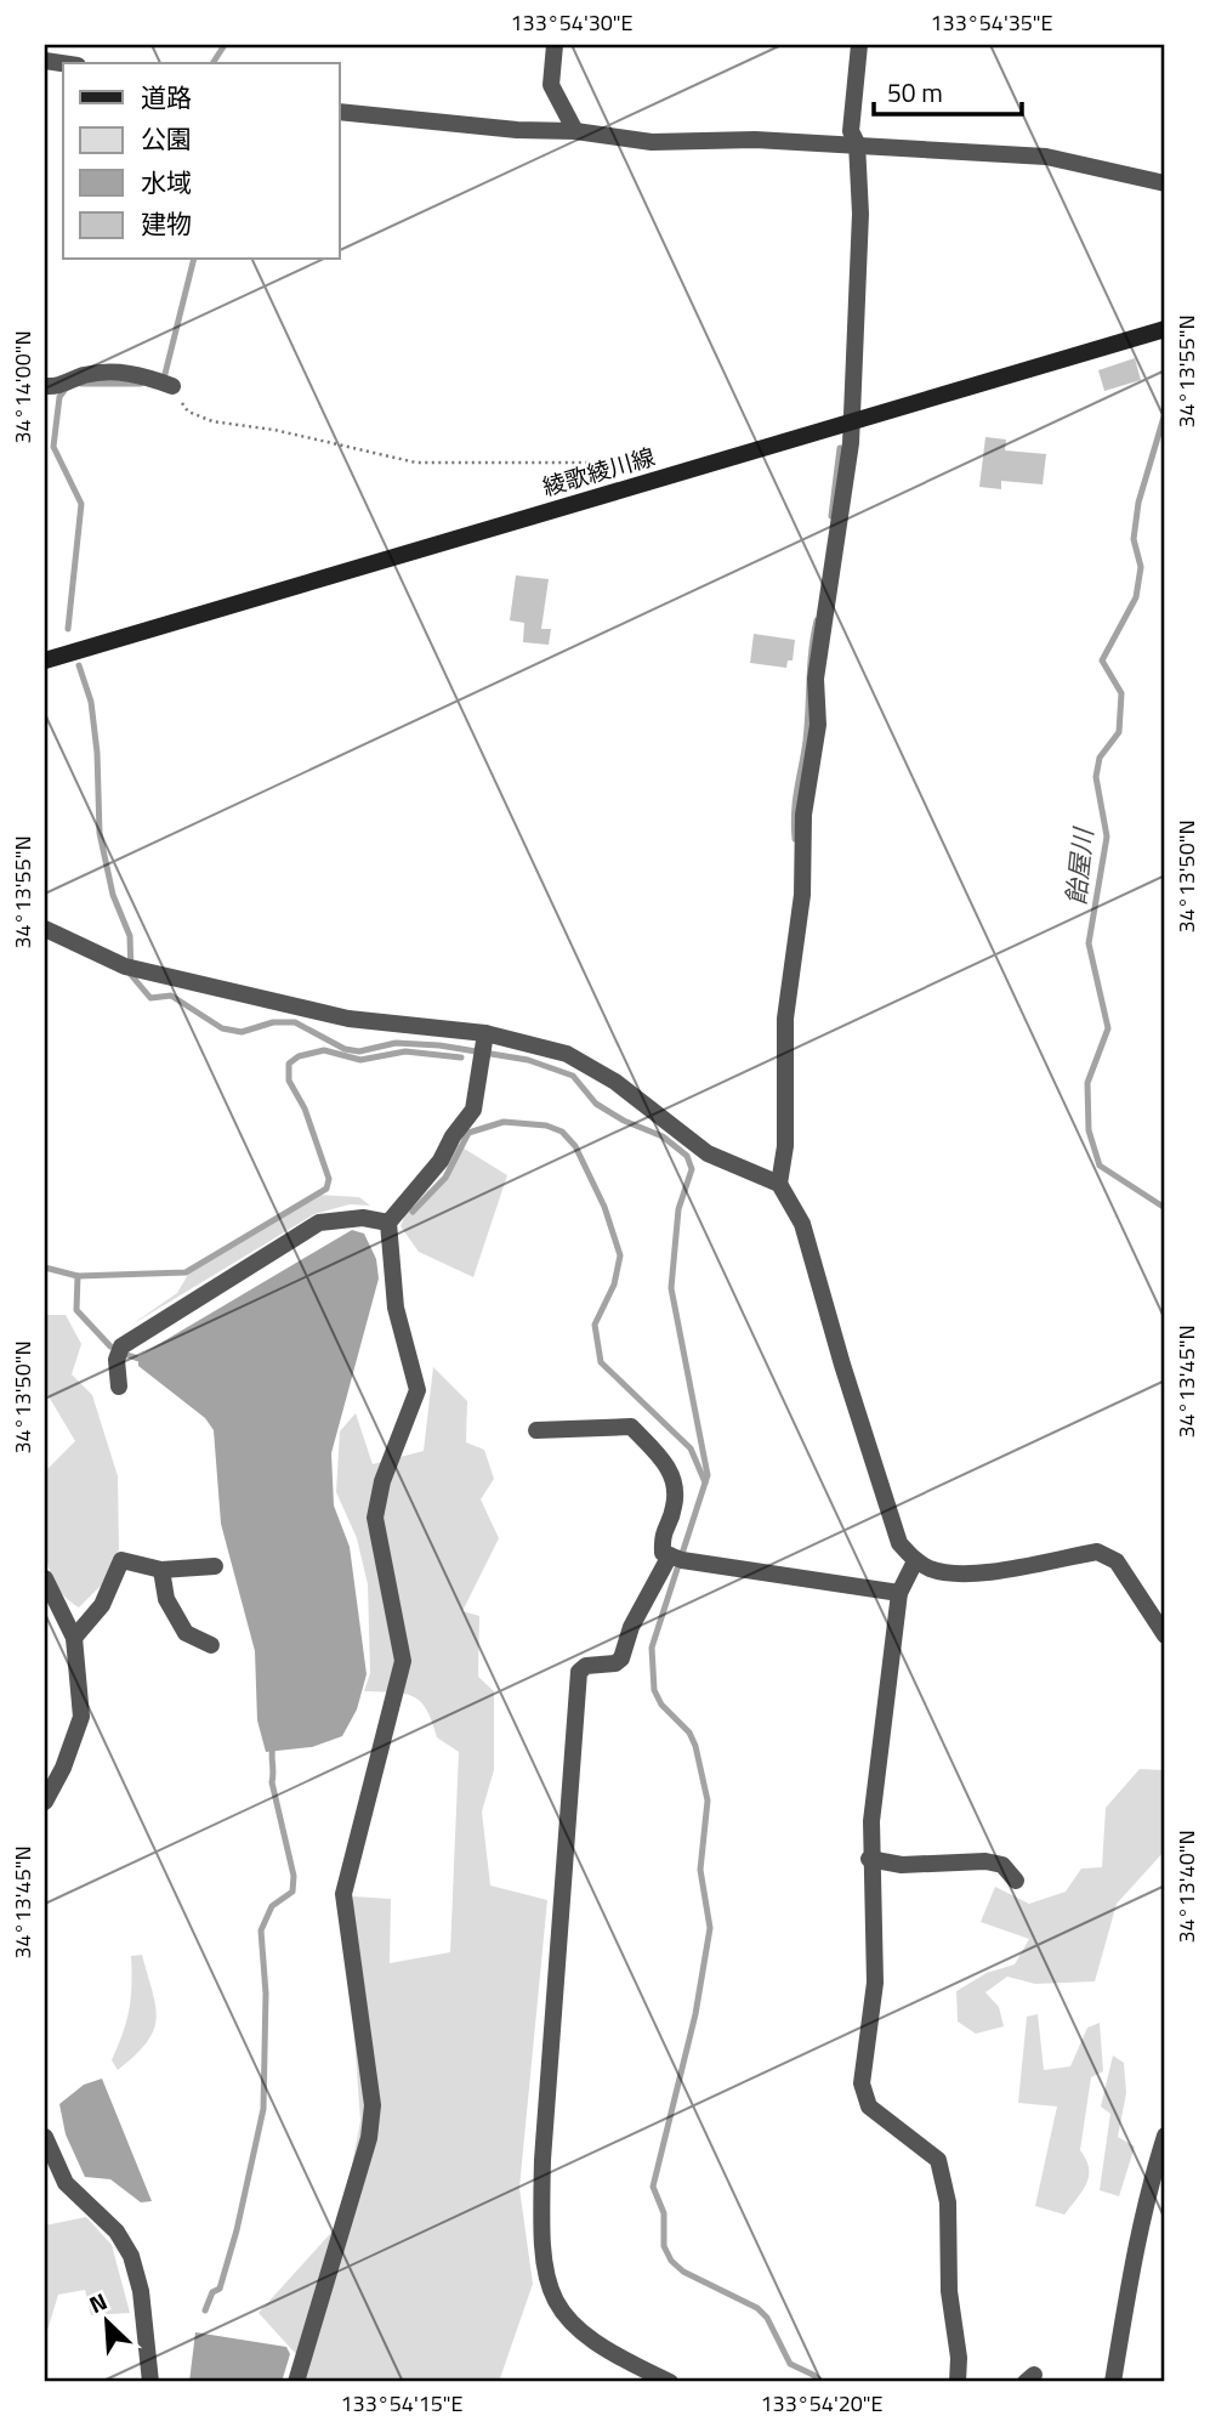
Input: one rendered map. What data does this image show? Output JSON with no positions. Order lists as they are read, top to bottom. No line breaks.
{"streets":{"main road":["綾歌綾川線"]},"water":["飴屋川"],"legend":["道路","公園","水域","建物"],"scale_bar":"50 m","north":"top left","coordinates":["133°54'30\"E","133°54'35\"E","34°13'55\"N","34°14'00\"N","34°13'50\"N","34°13'45\"N","34°13'40\"N","133°54'15\"E","133°54'20\"E"]}
